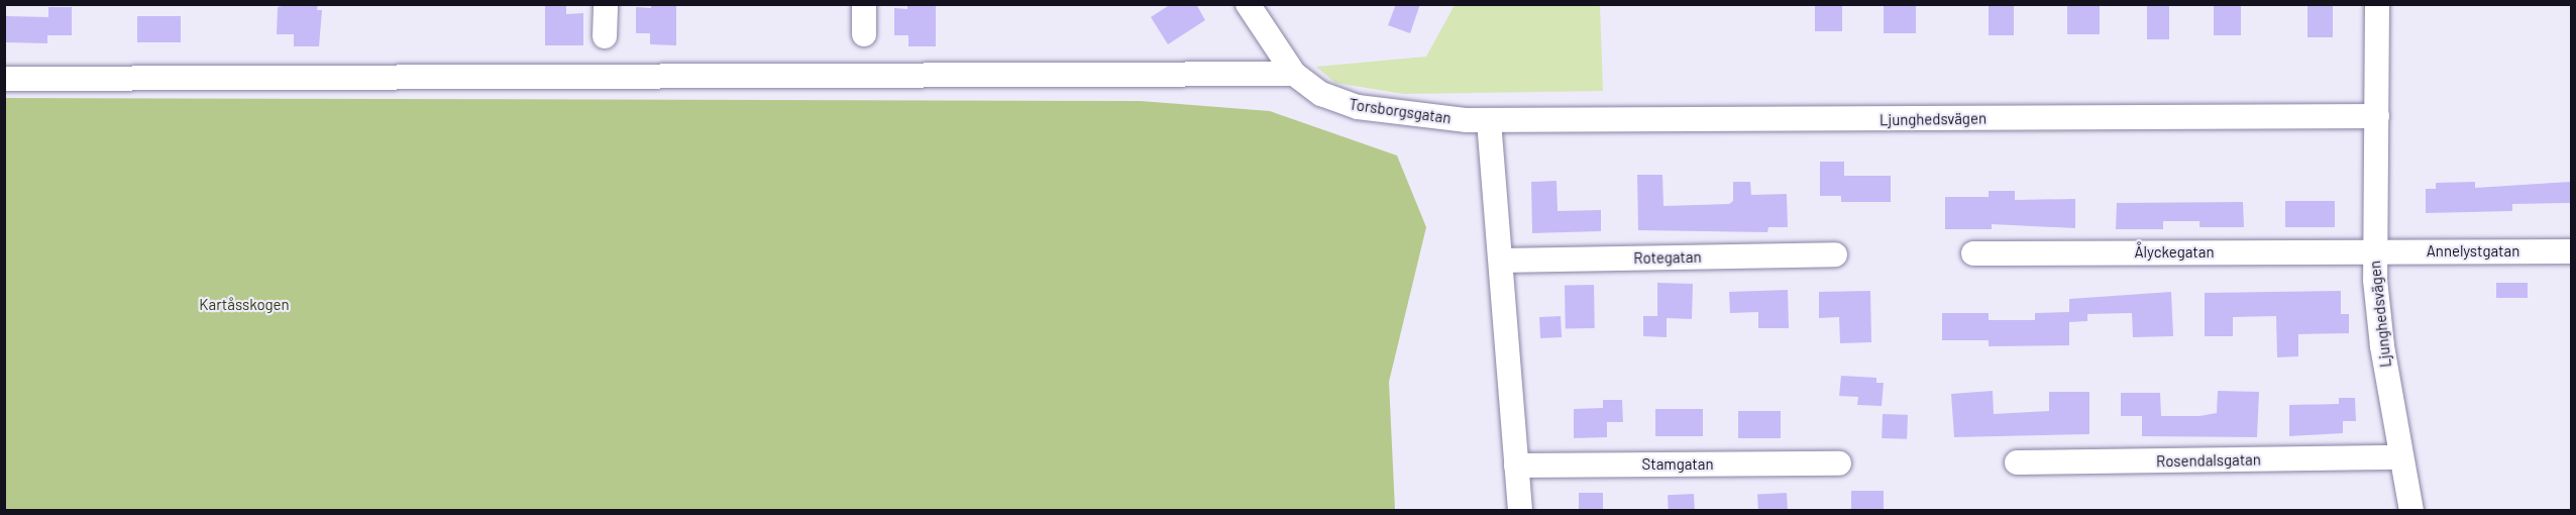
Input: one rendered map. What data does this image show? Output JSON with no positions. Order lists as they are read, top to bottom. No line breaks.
{"streets":{"street":["Torsborgsgatan","Ljunghedsvägen","Annelystgatan","Ålyckegatan","Rotegatan","Rosendalsgatan","Stamgatan"]},"crossings":[["Torsborgsgatan","Ljunghedsvägen"],["Ljunghedsvägen","Annelystgatan"],["Ljunghedsvägen","Ålyckegatan"],["Ljunghedsvägen","Rosendalsgatan"],["Annelystgatan","Ålyckegatan"]],"parks":["Kartåsskogen"]}
